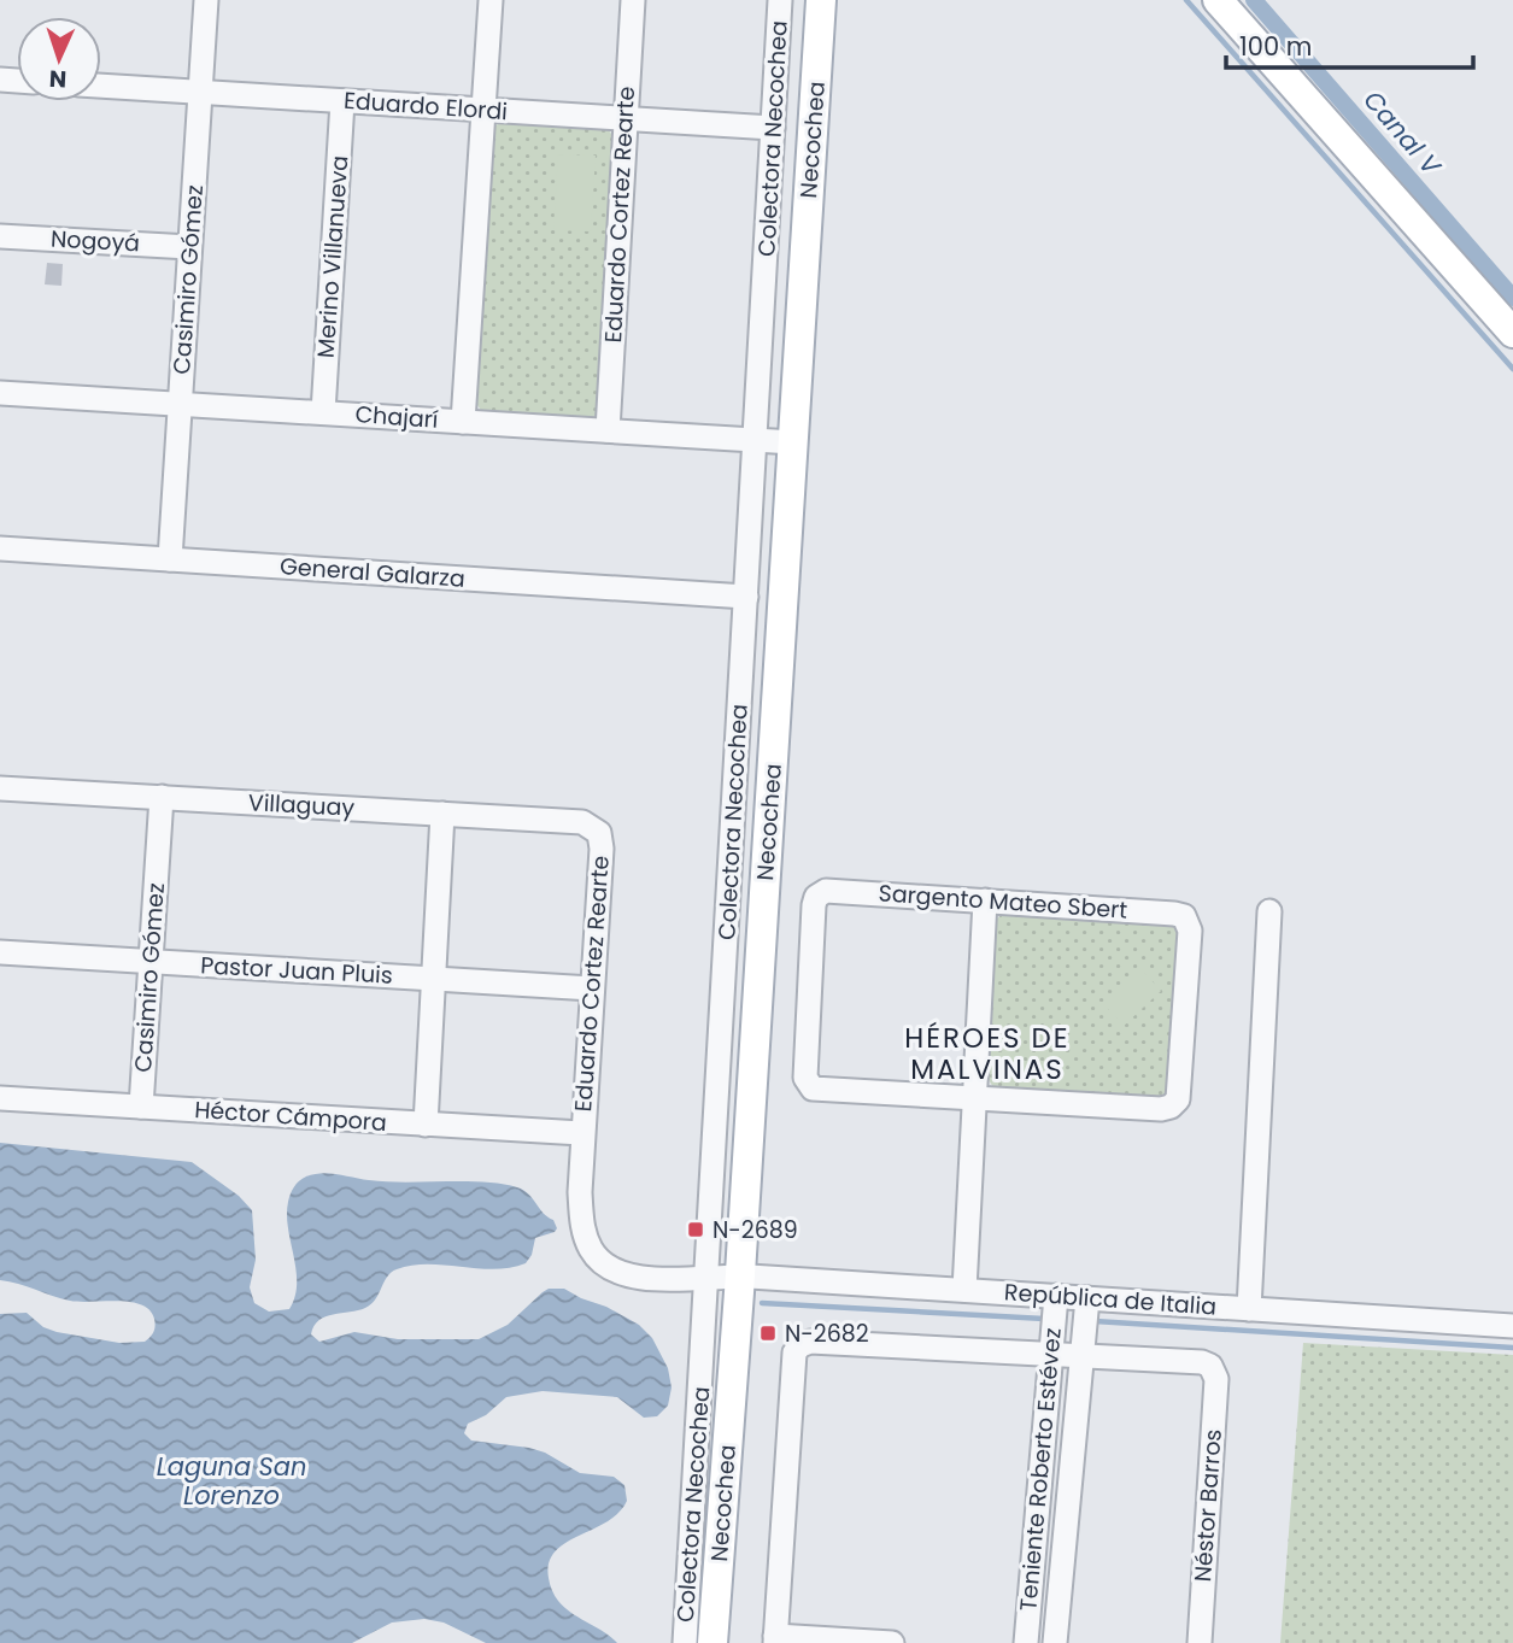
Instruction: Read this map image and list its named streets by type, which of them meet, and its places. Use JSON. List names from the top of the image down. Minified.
{"streets":{"main road":["Necochea"],"street":["Eduardo Elordi","Colectora Necochea","Eduardo Cortez Rearte","Nogoyá","Merino Villanueva","Casimiro Gómez","Chajarí","General Galarza","Villaguay","Sargento Mateo Sbert","Pastor Juan Pluis","Héctor Cámpora","República de Italia","Teniente Roberto Estévez","Néstor Barros"]},"crossings":[["Eduardo Elordi","Colectora Necochea"],["Eduardo Elordi","Eduardo Cortez Rearte"],["Eduardo Elordi","Merino Villanueva"],["Eduardo Elordi","Casimiro Gómez"],["Colectora Necochea","Eduardo Cortez Rearte"],["Colectora Necochea","Chajarí"],["Colectora Necochea","General Galarza"],["Colectora Necochea","República de Italia"],["Necochea","Chajarí"],["Necochea","República de Italia"],["Eduardo Cortez Rearte","Chajarí"],["Eduardo Cortez Rearte","Villaguay"],["Eduardo Cortez Rearte","Pastor Juan Pluis"],["Eduardo Cortez Rearte","Héctor Cámpora"],["Eduardo Cortez Rearte","República de Italia"],["Nogoyá","Casimiro Gómez"],["Merino Villanueva","Chajarí"],["Casimiro Gómez","Chajarí"],["Casimiro Gómez","General Galarza"],["Casimiro Gómez","Villaguay"],["Casimiro Gómez","Pastor Juan Pluis"],["Casimiro Gómez","Héctor Cámpora"],["República de Italia","Teniente Roberto Estévez"],["Teniente Roberto Estévez","Néstor Barros"]],"districts":["HÉROES DE MALVINAS"],"water":["Canal V","Laguna San Lorenzo"],"places":{"transit":["N-2689","N-2682"]},"scale_bar":"100 m","north":"bottom"}
